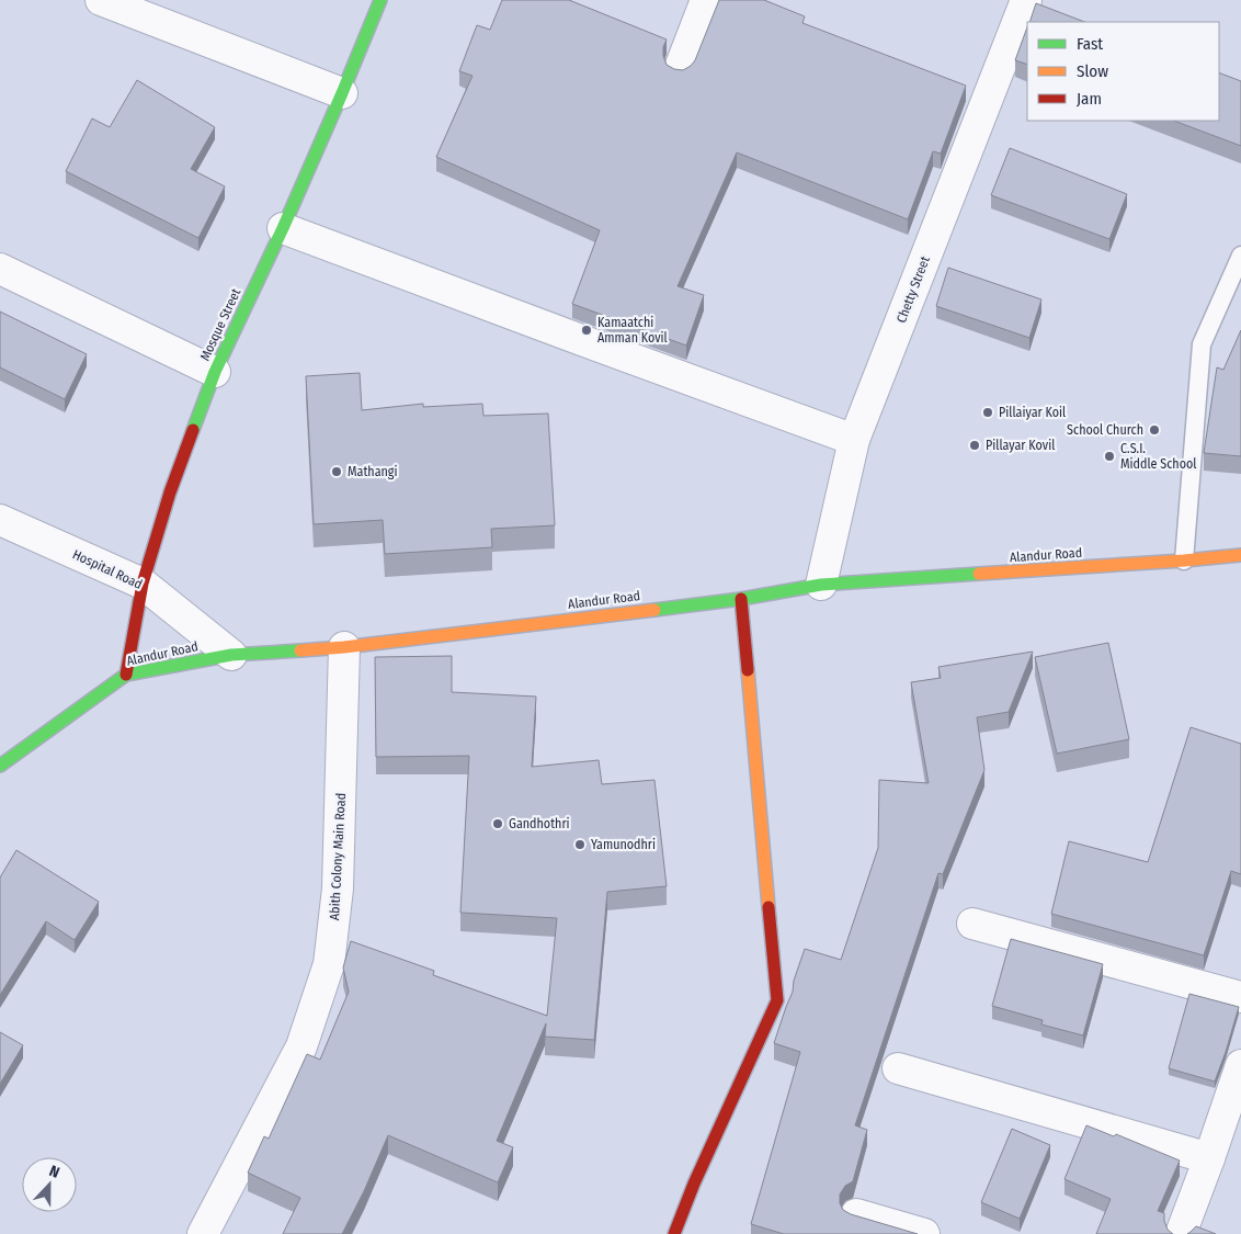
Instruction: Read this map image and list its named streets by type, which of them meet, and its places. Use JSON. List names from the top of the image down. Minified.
{"streets":{"street":["Chetty Street","Mosque Street","Alandur Road","Hospital Road","Abith Colony Main Road"]},"crossings":[["Chetty Street","Alandur Road"],["Mosque Street","Alandur Road"],["Mosque Street","Hospital Road"],["Alandur Road","Hospital Road"],["Alandur Road","Abith Colony Main Road"]],"places":["Kamaatchi Amman Kovil","Pillaiyar Koil","School Church","Pillayar Kovil","C.S.I. Middle School","Mathangi","Gandhothri","Yamunodhri"],"legend":["Fast","Slow","Jam"],"north":"top"}
